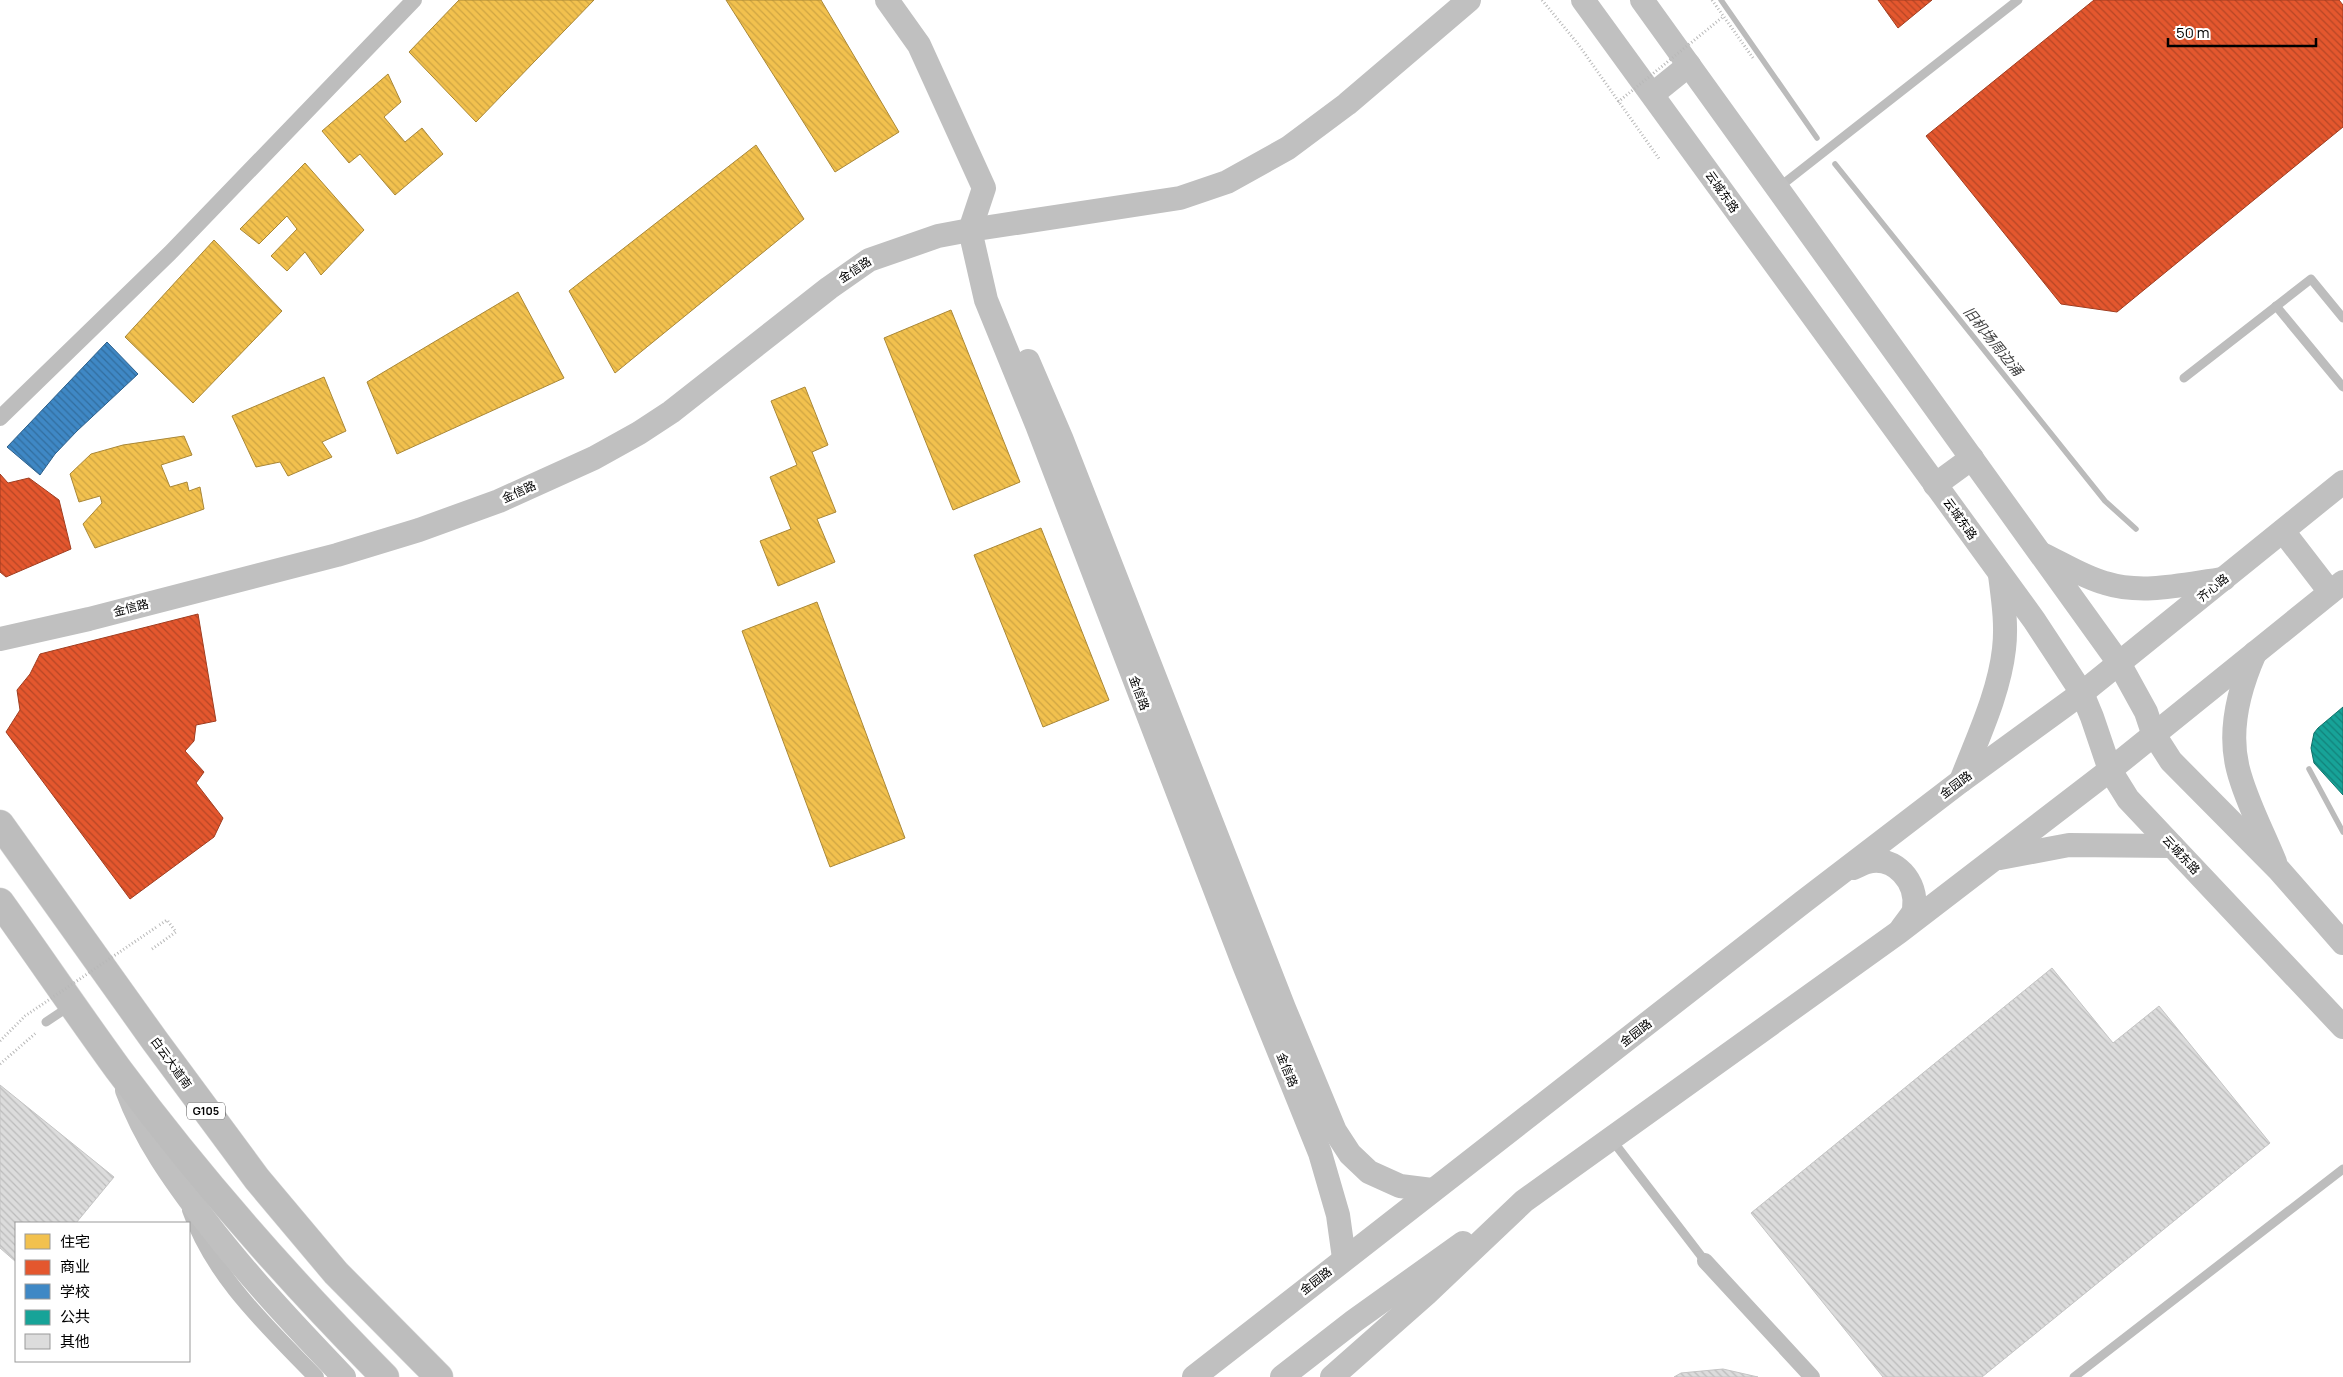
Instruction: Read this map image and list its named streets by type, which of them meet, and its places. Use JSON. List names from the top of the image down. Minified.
{"streets":{"highway":["白云大道南","G105"],"main road":["云城东路","金信路","齐心路","金园路"]},"crossings":[["云城东路","齐心路"],["云城东路","金园路"],["金信路","金园路"],["齐心路","金园路"]],"water":["旧机场周边涌"],"legend":["住宅","商业","学校","公共","其他"],"scale_bar":"50 m"}
